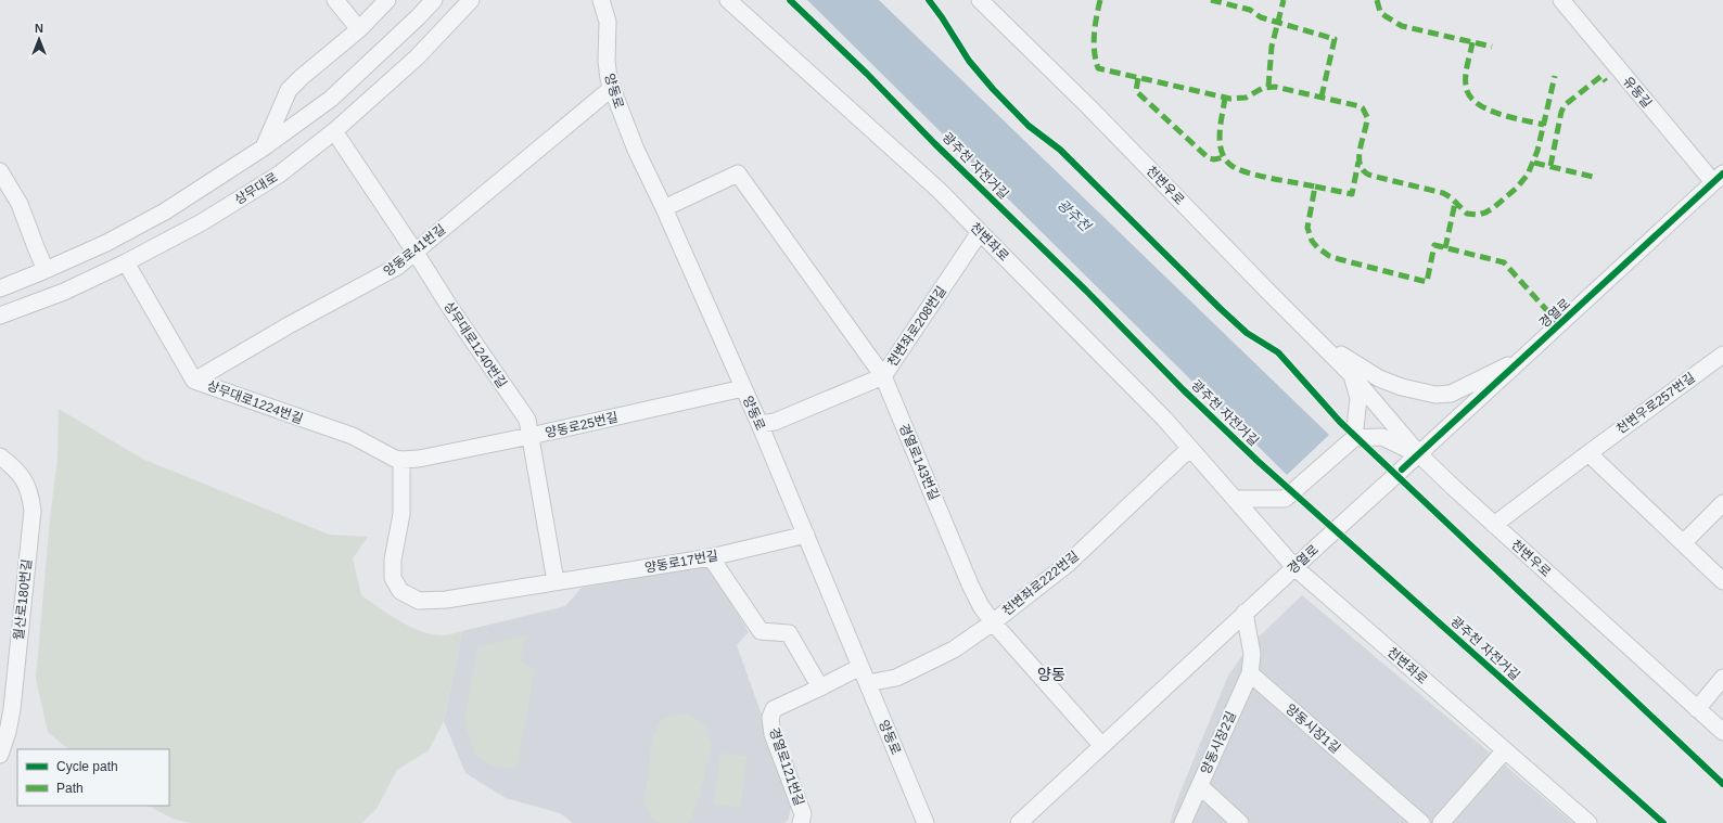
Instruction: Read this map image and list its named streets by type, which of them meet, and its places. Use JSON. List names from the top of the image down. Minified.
{"streets":{"street":["양동로","유동길","천변우로","상무대로","천변좌로","양동로41번길","경열로","천변좌로208번길","상무대로1240번길","상무대로1224번길","천변우로257번길","양동로25번길","경열로143번길","양동로17번길","천변좌로222번길","월산로180번길","양동시장1길","양동시장2길","경열로121번길"],"cycle path":["광주천 자전거길"]},"crossings":[["양동로","양동로41번길"],["양동로","천변좌로208번길"],["양동로","양동로25번길"],["양동로","경열로143번길"],["양동로","양동로17번길"],["양동로","천변좌로222번길"],["양동로","경열로121번길"],["유동길","경열로"],["천변우로","경열로"],["천변우로","천변우로257번길"],["상무대로","상무대로1240번길"],["상무대로","상무대로1224번길"],["천변좌로","경열로"],["천변좌로","천변좌로208번길"],["천변좌로","천변좌로222번길"],["양동로41번길","상무대로1240번길"],["양동로41번길","상무대로1224번길"],["경열로","경열로143번길"],["천변좌로208번길","경열로143번길"],["상무대로1240번길","양동로25번길"],["상무대로1240번길","양동로17번길"],["상무대로1224번길","양동로25번길"],["상무대로1224번길","양동로17번길"],["경열로143번길","천변좌로222번길"],["양동시장1길","양동시장2길"]],"districts":["양동"],"water":["광주천"],"legend":["Cycle path","Path"],"north":"top"}
